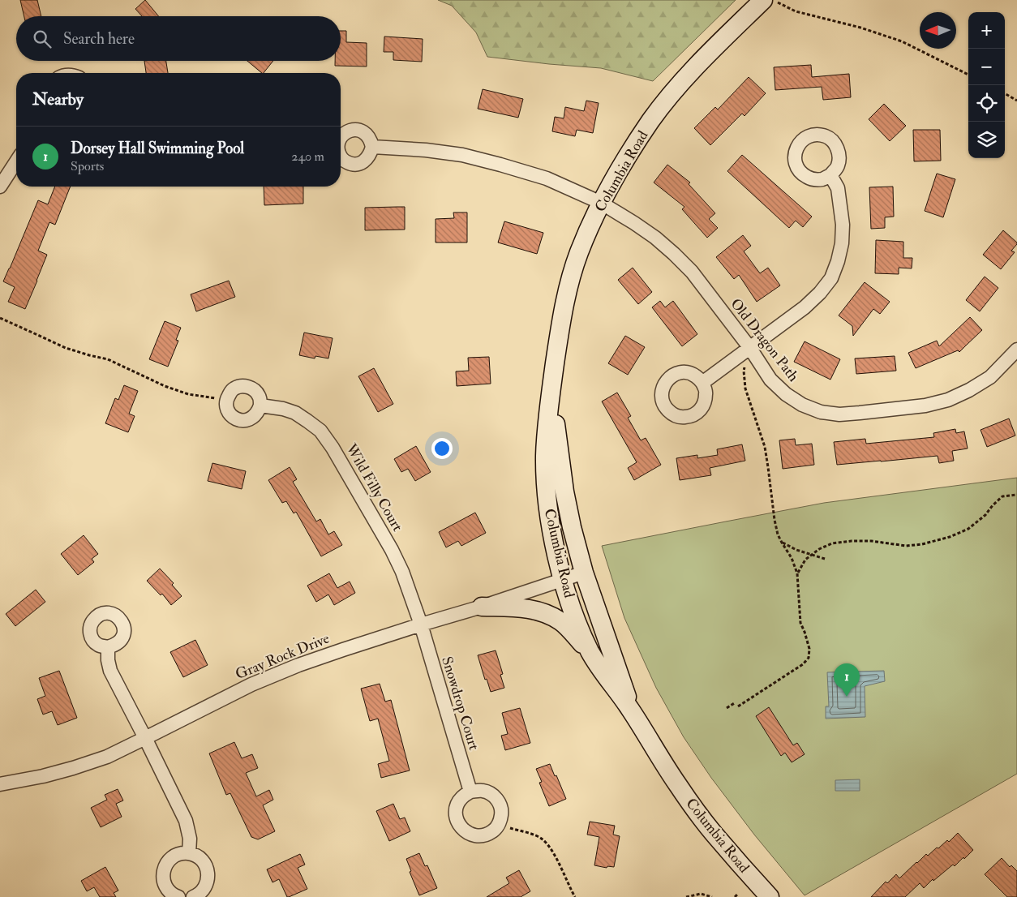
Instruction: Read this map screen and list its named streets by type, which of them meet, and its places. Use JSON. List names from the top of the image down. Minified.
{"streets":{"street":["Columbia Road","Old Dragon Path","Wild Filly Court","Gray Rock Drive","Snowdrop Court"]},"crossings":[["Columbia Road","Old Dragon Path"],["Columbia Road","Gray Rock Drive"],["Wild Filly Court","Gray Rock Drive"],["Wild Filly Court","Snowdrop Court"],["Gray Rock Drive","Snowdrop Court"]],"north":"left","page":{"map_buttons":["+","−"],"search":"Search here","heading":"Nearby","list":[{"mark":"1","name":"Dorsey Hall Swimming Pool","note":"Sports","value":"240 m"}],"pins":"1"}}
